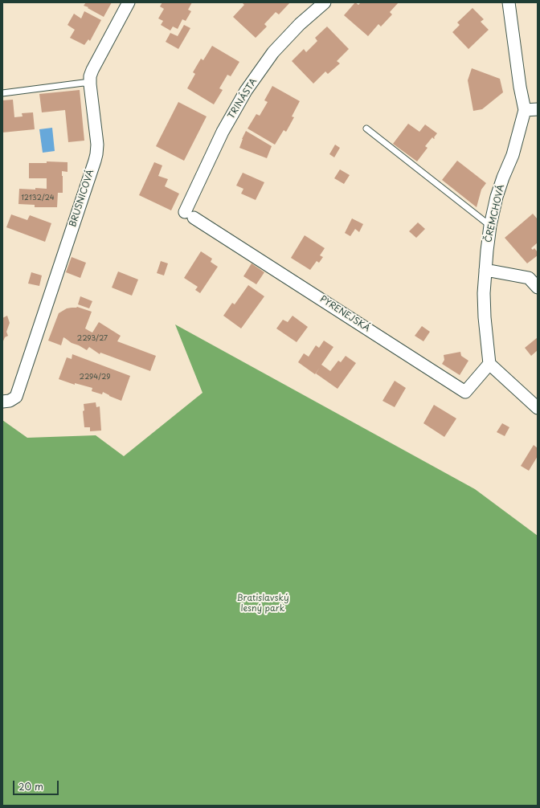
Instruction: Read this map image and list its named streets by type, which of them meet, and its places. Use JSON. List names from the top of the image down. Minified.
{"streets":{"street":["TRINÁSTA","BRUSNICOVÁ","ČREMCHOVÁ","PYRENEJSKÁ"]},"crossings":[["TRINÁSTA","PYRENEJSKÁ"],["ČREMCHOVÁ","PYRENEJSKÁ"]],"parks":["Bratislavský lesný park"],"house_numbers":["12132/24","2293/27","2294/29"],"scale_bar":"20 m"}
